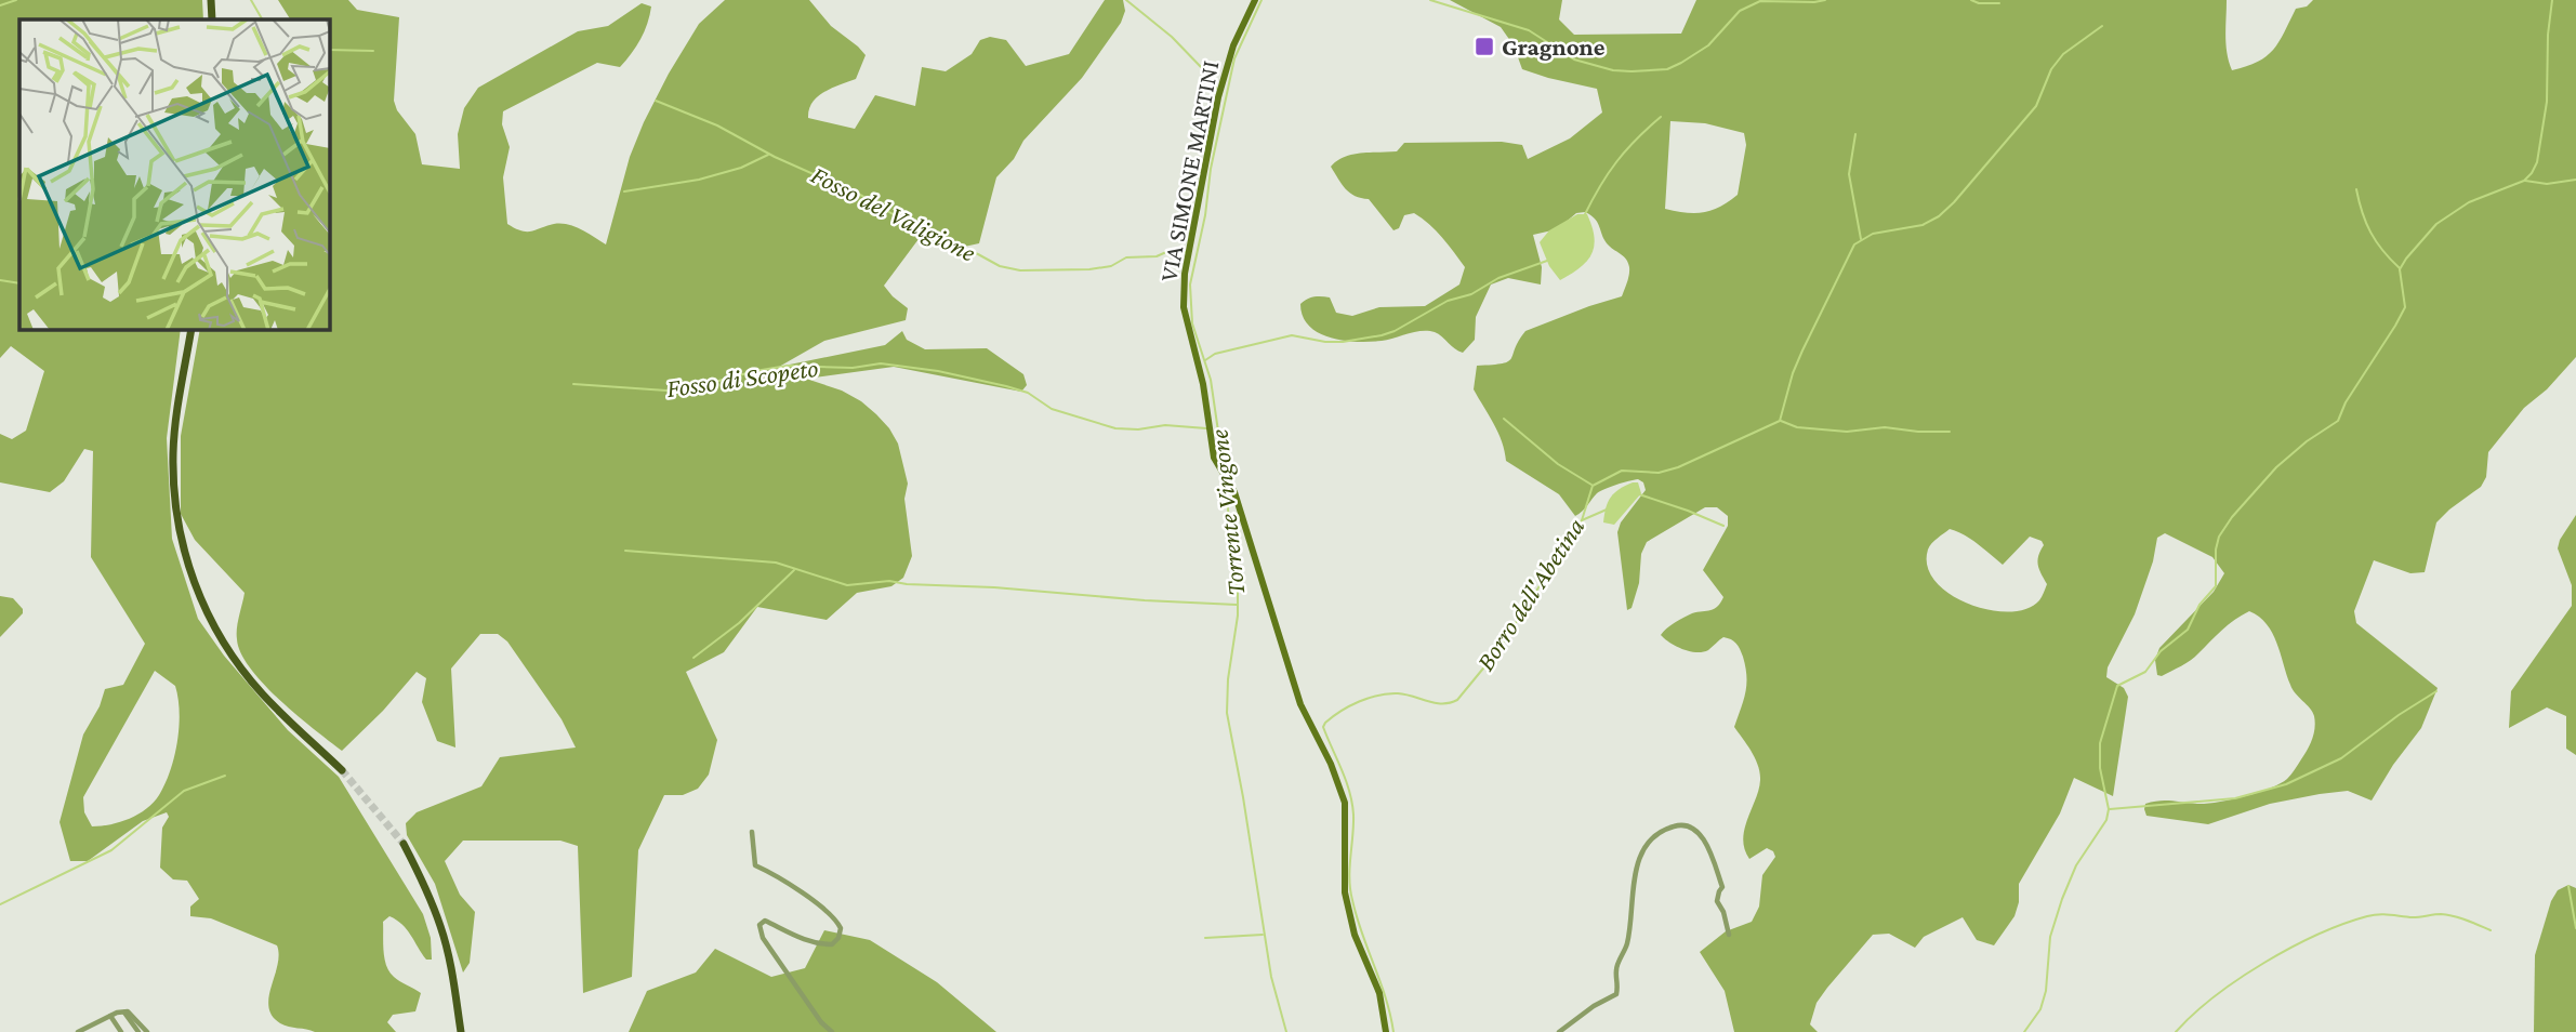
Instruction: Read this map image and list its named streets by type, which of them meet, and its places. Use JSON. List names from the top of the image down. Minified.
{"streets":{"street":["VIA SIMONE MARTINI"]},"water":["Fosso del Valigione","Fosso di Scopeto","Torrente Vingone","Borro dell'Abetina"],"places":{"transit":["Gragnone"]}}
